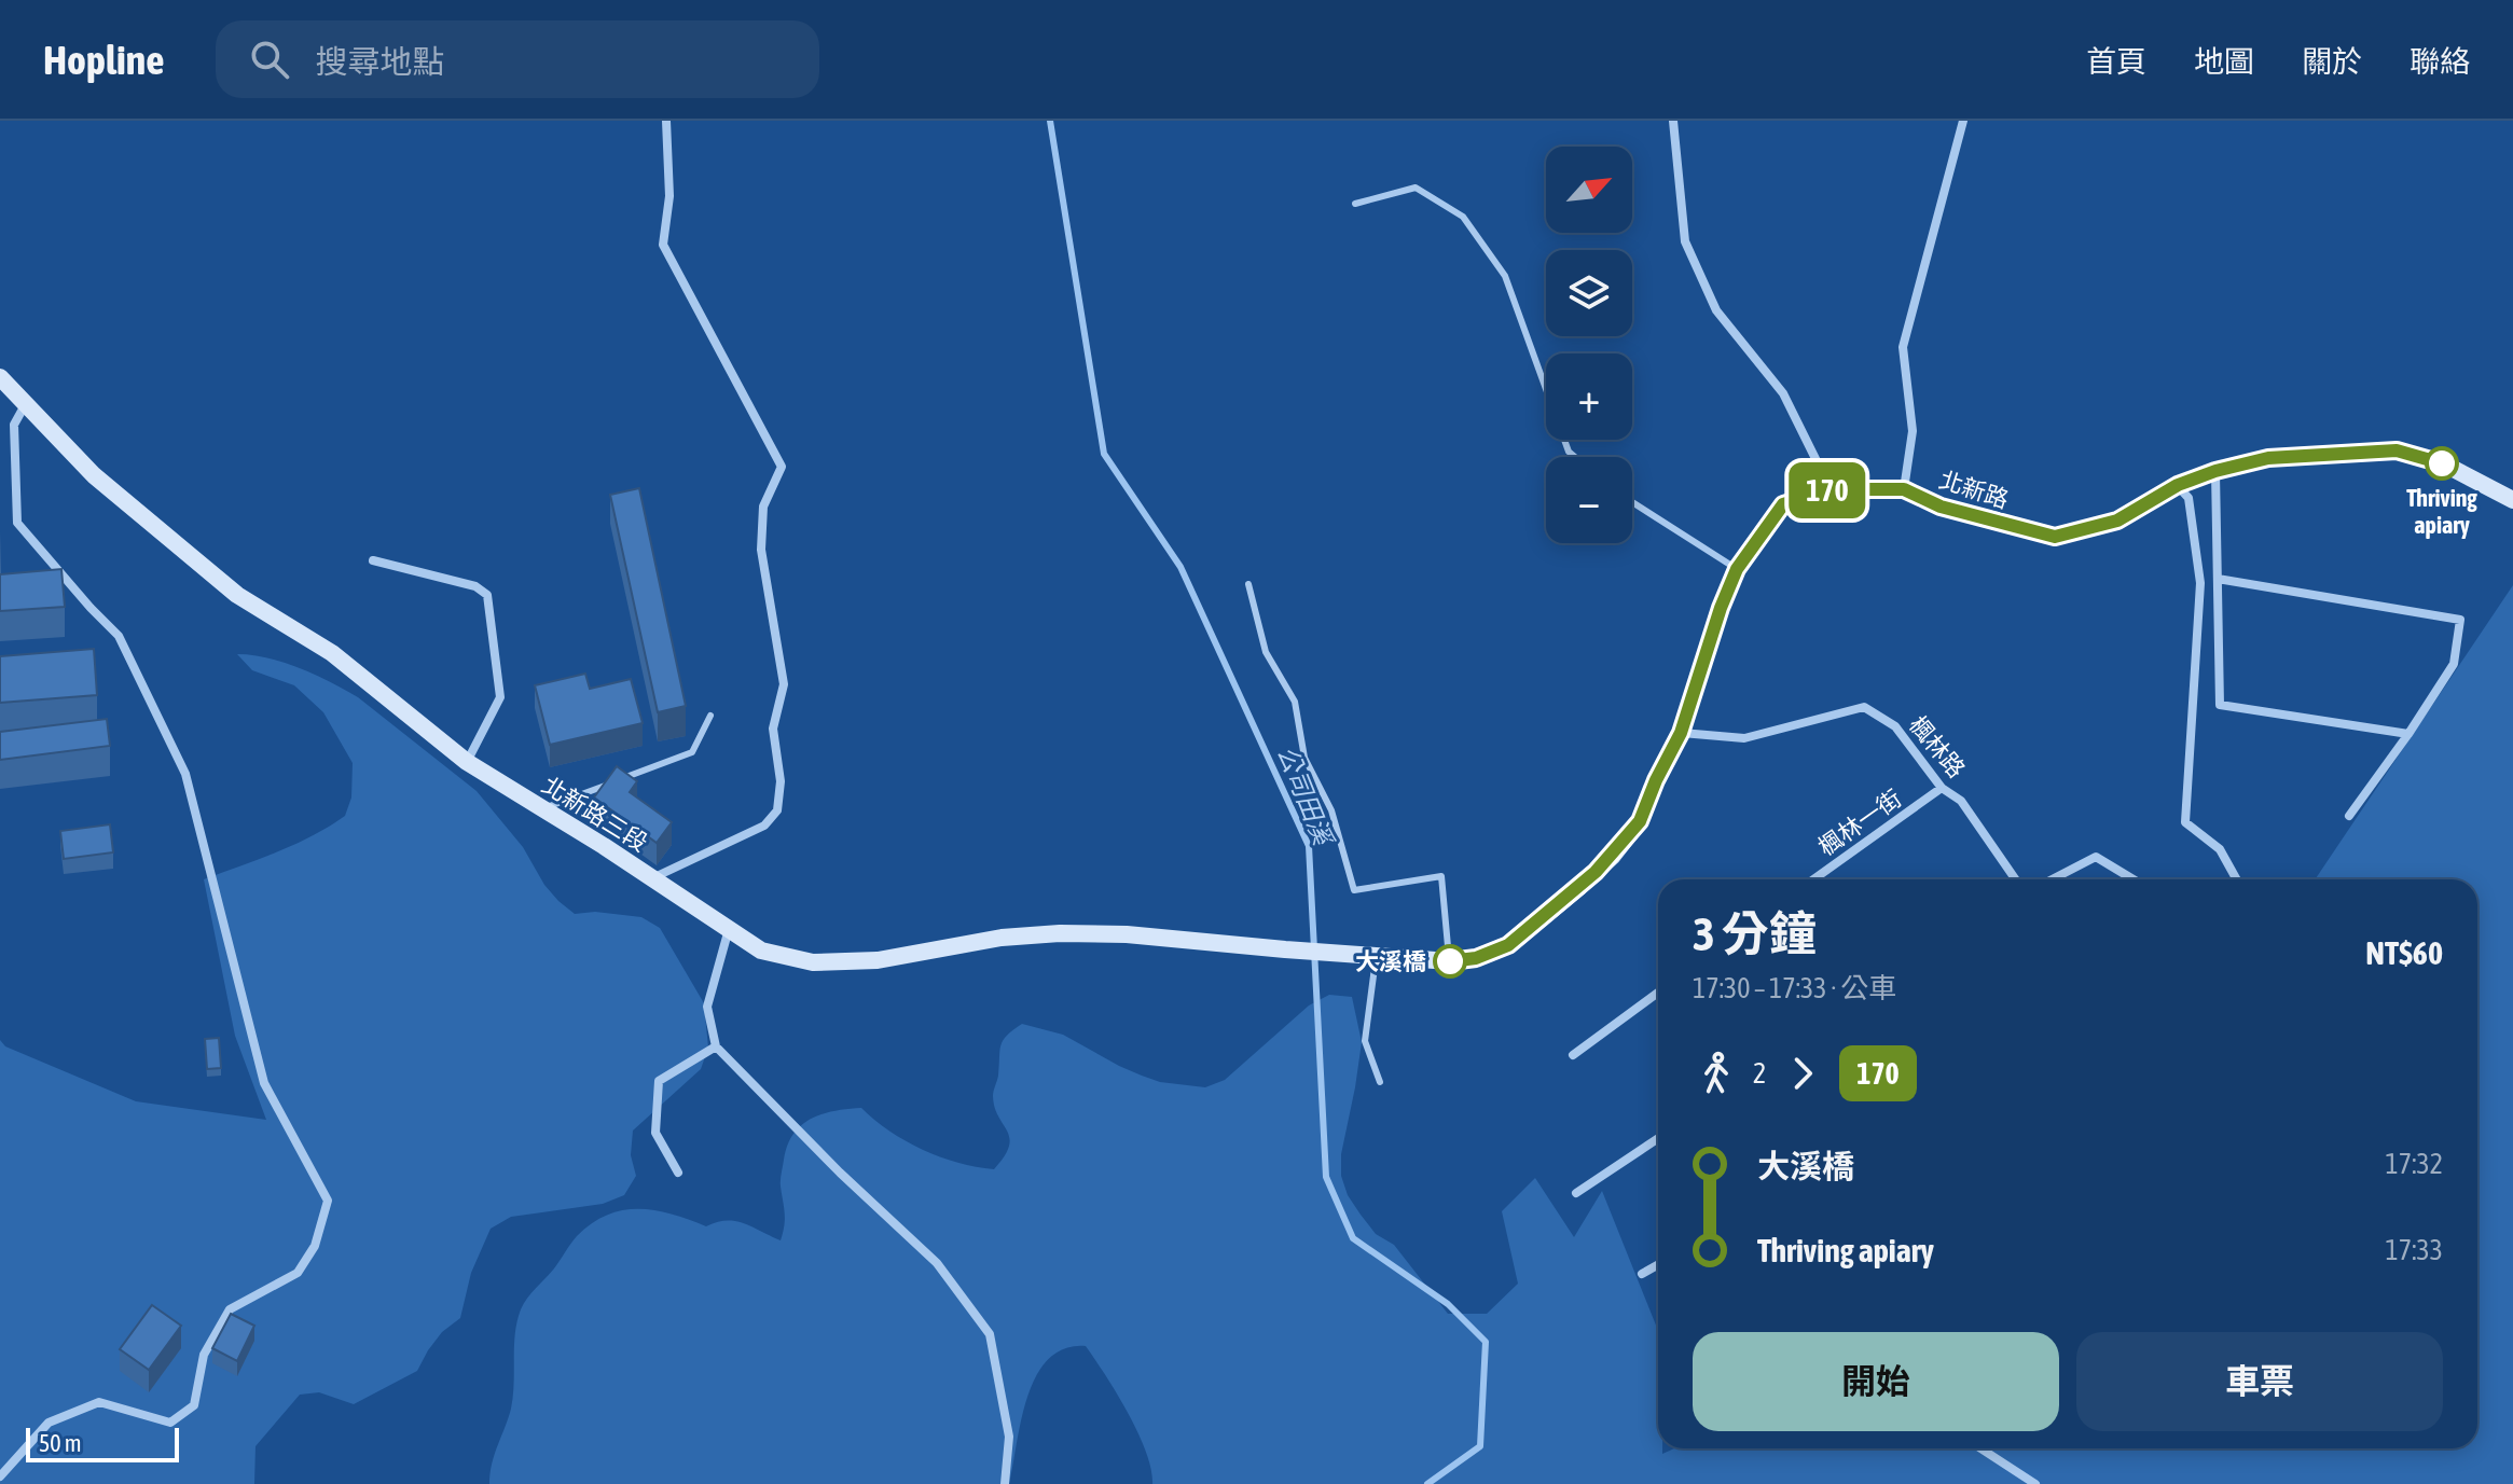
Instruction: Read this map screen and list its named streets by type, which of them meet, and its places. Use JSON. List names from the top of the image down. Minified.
{"streets":{"main road":["北新路","北新路三段"],"street":["楓林路","楓林一街"]},"crossings":[["北新路","楓林路"],["北新路","北新路三段"],["楓林路","楓林一街"]],"water":["公司田溪"],"places":["Thriving apiary","大溪橋"],"lines":["bus line 170"],"scale_bar":"50 m","north":"top right","page":{"header":"Hopline","search":"搜尋地點","nav":["首頁","地圖","關於","聯絡"],"on_map":"170","map_buttons":["+","−"],"heading":["3 分鐘","17:30 – 17:33 · 公車","NT$60"],"legs":["2","170"],"list":[{"name":"大溪橋","value":"17:32"},{"name":"Thriving apiary","value":"17:33"}],"buttons":["開始","車票"],"scale":"50 m"}}
